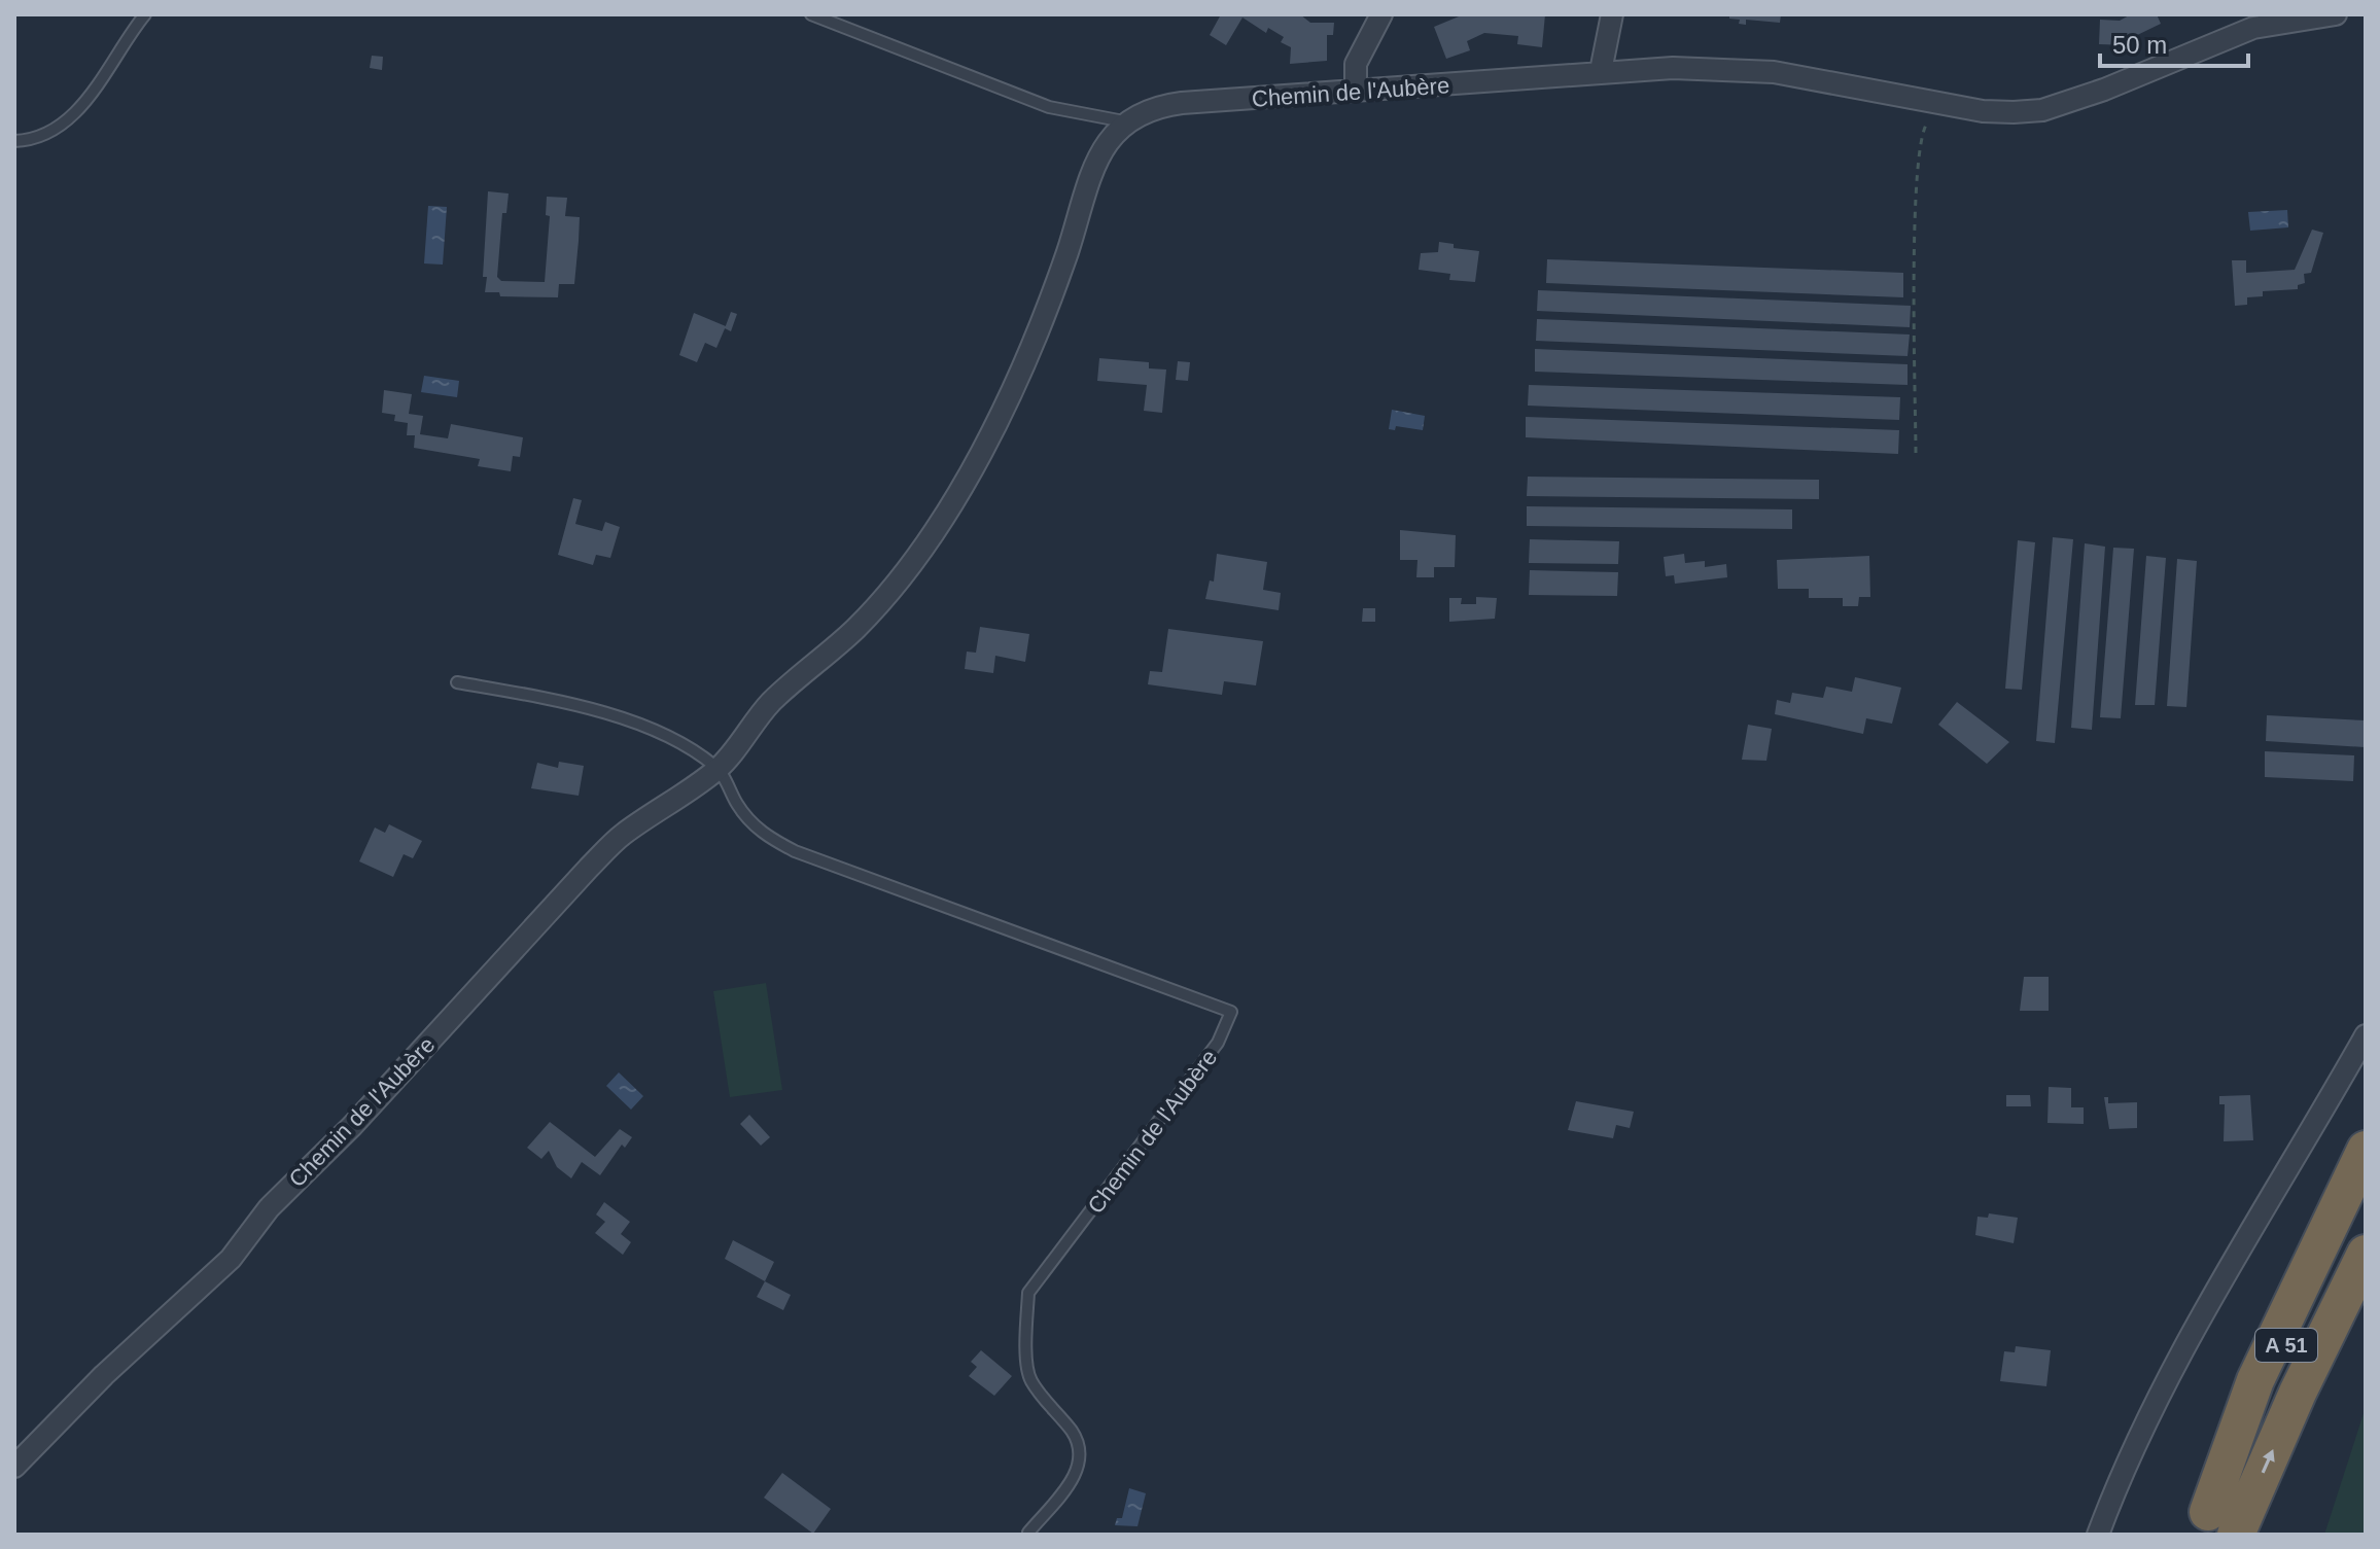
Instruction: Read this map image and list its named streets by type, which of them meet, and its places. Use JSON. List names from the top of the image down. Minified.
{"streets":{"highway":["A 51"],"street":["Chemin de l'Aubère"]},"scale_bar":"50 m"}
